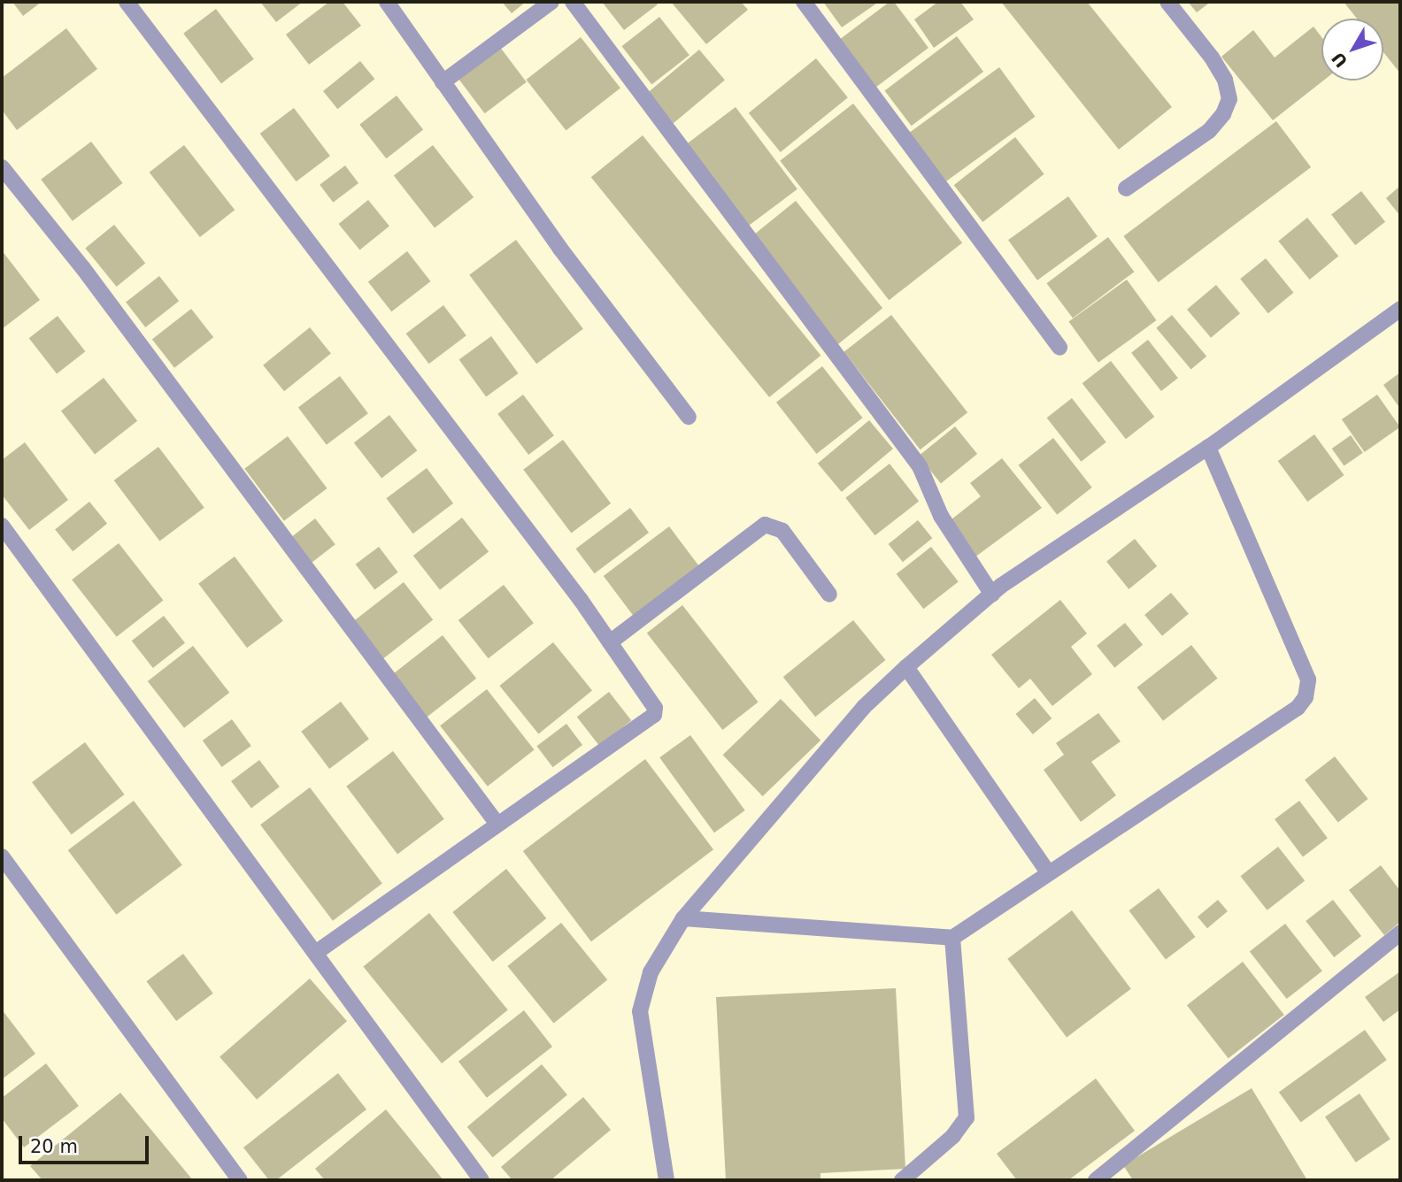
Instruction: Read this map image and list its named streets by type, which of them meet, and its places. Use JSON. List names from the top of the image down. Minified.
{"scale_bar":"20 m","north":"bottom left"}
